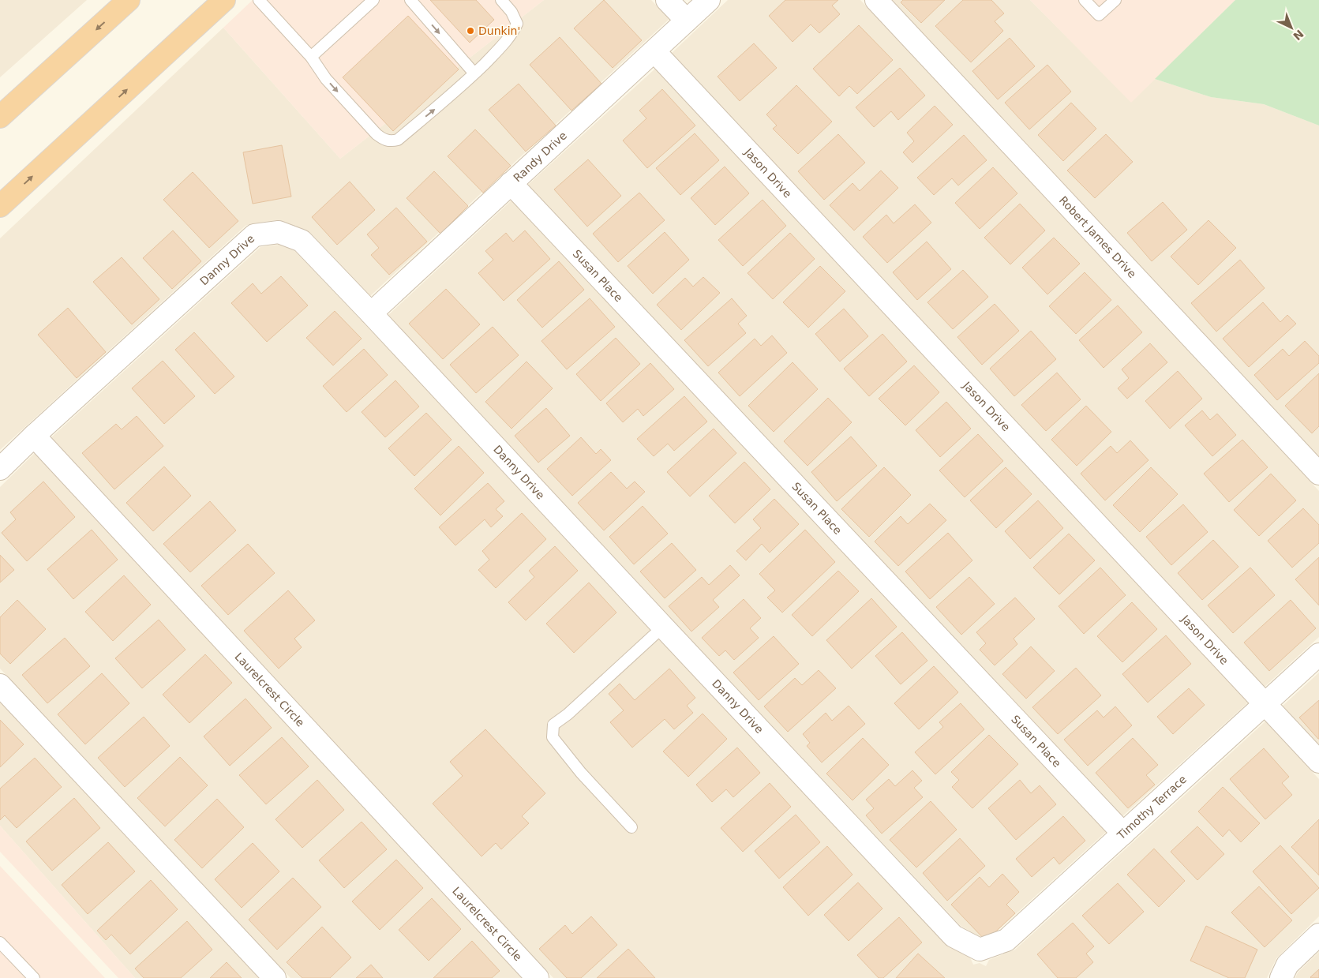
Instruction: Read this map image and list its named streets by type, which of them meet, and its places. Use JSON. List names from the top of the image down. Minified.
{"streets":{"street":["Randy Drive","Jason Drive","Robert James Drive","Danny Drive","Susan Place","Laurelcrest Circle","Timothy Terrace"]},"crossings":[["Randy Drive","Jason Drive"],["Randy Drive","Danny Drive"],["Randy Drive","Susan Place"],["Jason Drive","Timothy Terrace"],["Danny Drive","Laurelcrest Circle"],["Danny Drive","Timothy Terrace"],["Susan Place","Timothy Terrace"]],"places":["Dunkin'"],"north":"bottom right"}
